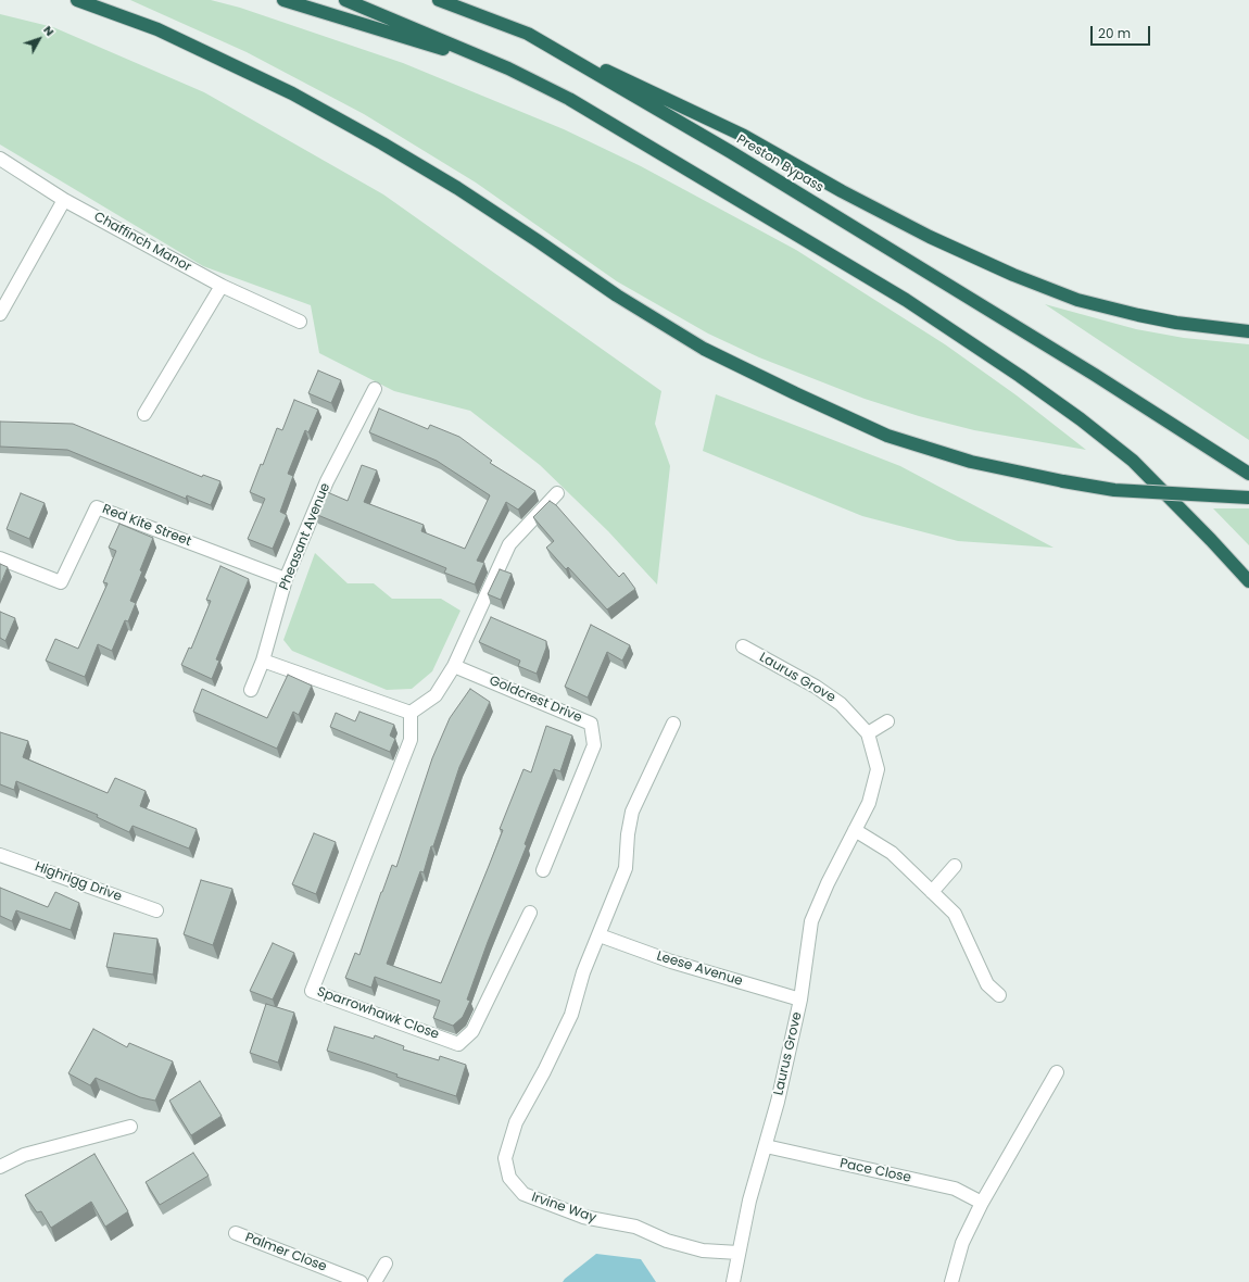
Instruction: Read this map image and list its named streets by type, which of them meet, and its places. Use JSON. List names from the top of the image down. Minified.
{"streets":{"highway":["Preston Bypass"],"street":["Chaffinch Manor","Red Kite Street","Pheasant Avenue","Laurus Grove","Goldcrest Drive","Highrigg Drive","Leese Avenue","Sparrowhawk Close","Pace Close","Irvine Way","Palmer Close"]},"crossings":[["Red Kite Street","Pheasant Avenue"],["Laurus Grove","Leese Avenue"],["Laurus Grove","Pace Close"],["Laurus Grove","Irvine Way"],["Leese Avenue","Irvine Way"]],"scale_bar":"20 m","north":"top right"}
